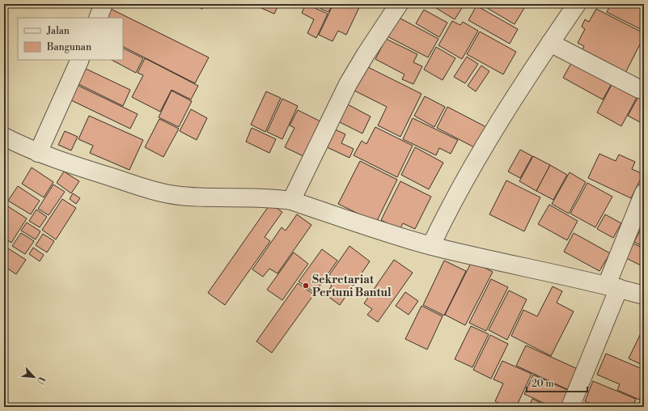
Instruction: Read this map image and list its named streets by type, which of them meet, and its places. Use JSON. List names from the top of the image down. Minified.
{"places":["Sekretariat Pertuni Bantul"],"legend":["Jalan","Bangunan"],"scale_bar":"20 m","north":"bottom right"}
